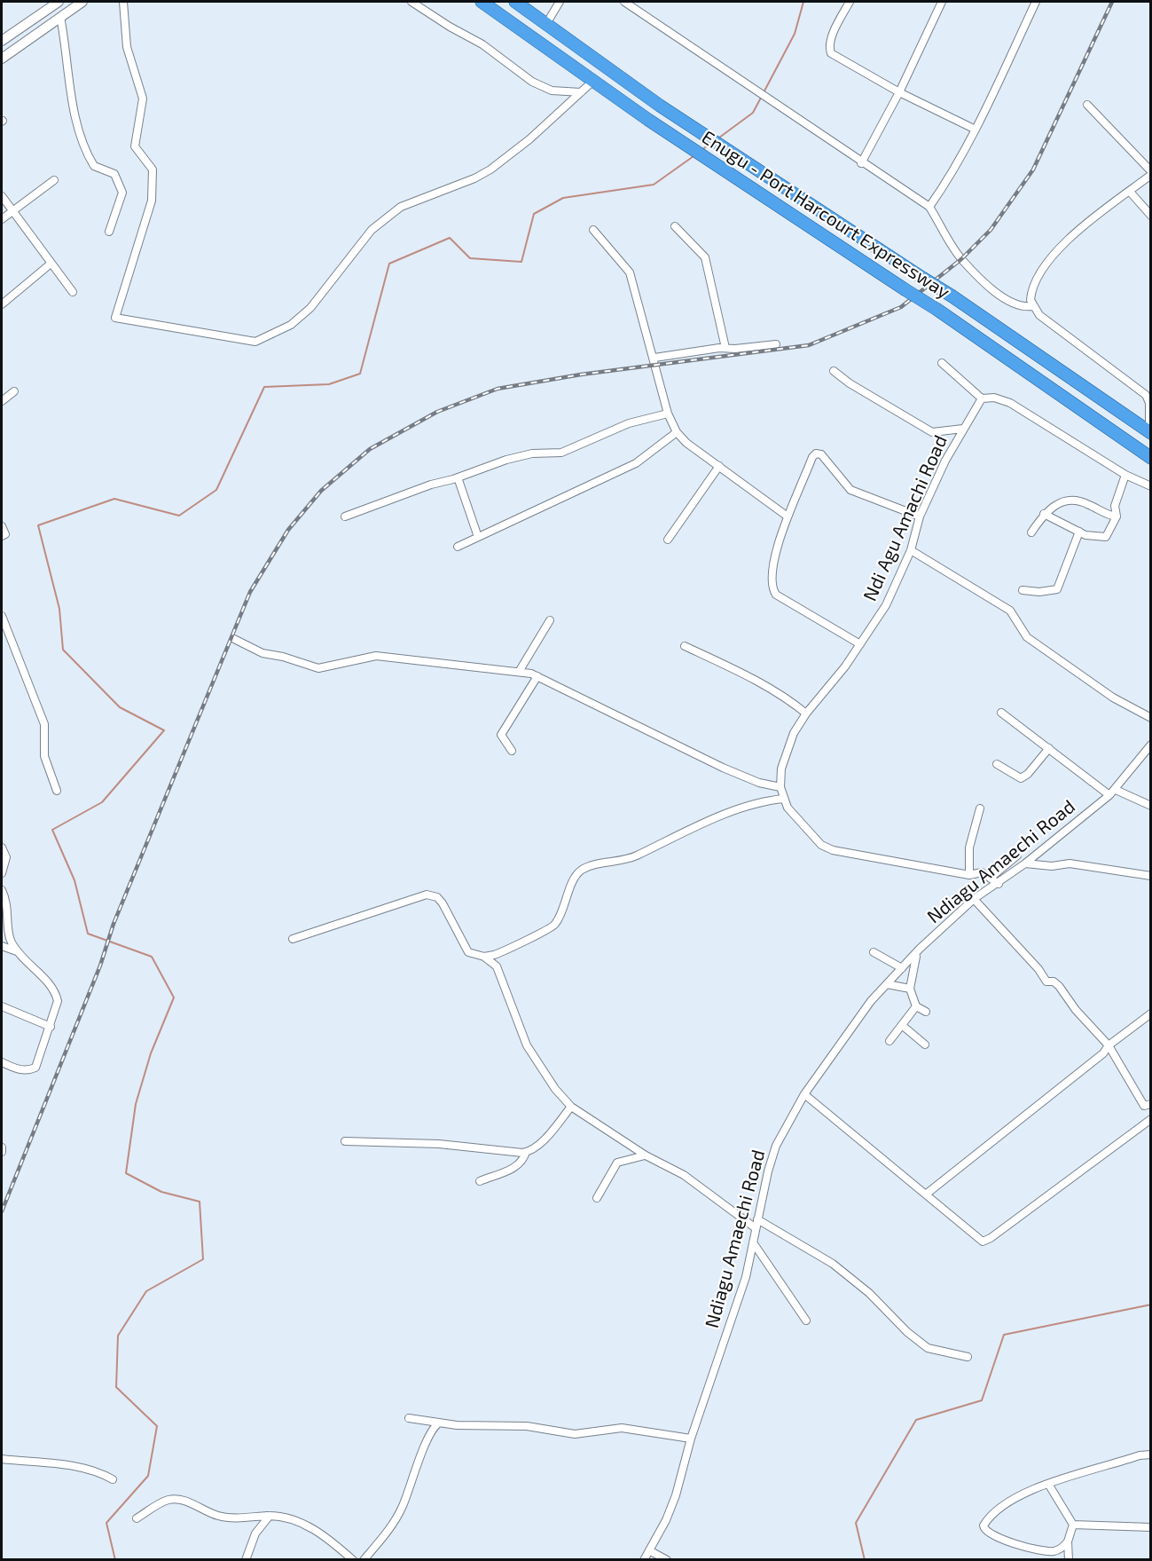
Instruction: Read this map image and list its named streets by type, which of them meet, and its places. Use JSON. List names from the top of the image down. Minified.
{"streets":{"highway":["Enugu - Port Harcourt Expressway"],"street":["Ndi Agu Amachi Road","Ndiagu Amaechi Road"]}}
